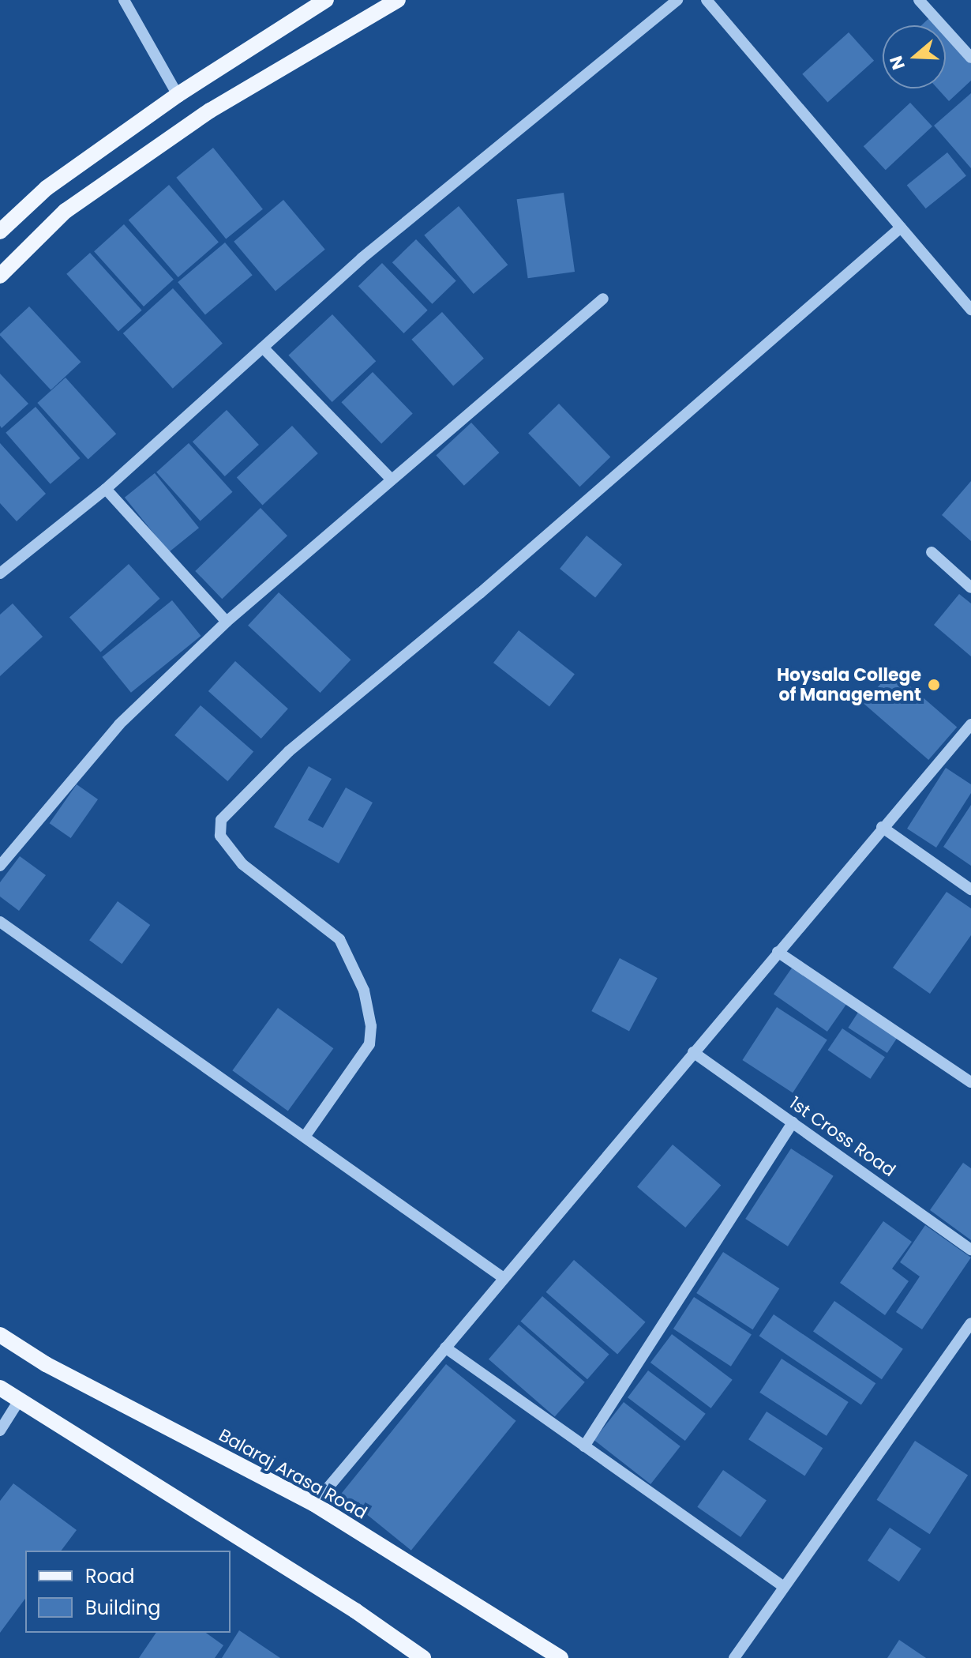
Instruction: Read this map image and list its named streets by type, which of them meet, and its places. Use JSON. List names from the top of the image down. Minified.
{"streets":{"main road":["Balaraj Arasa Road"],"street":["1st Cross Road"]},"places":["Hoysala College of Management"],"legend":["Road","Building"],"north":"left"}
